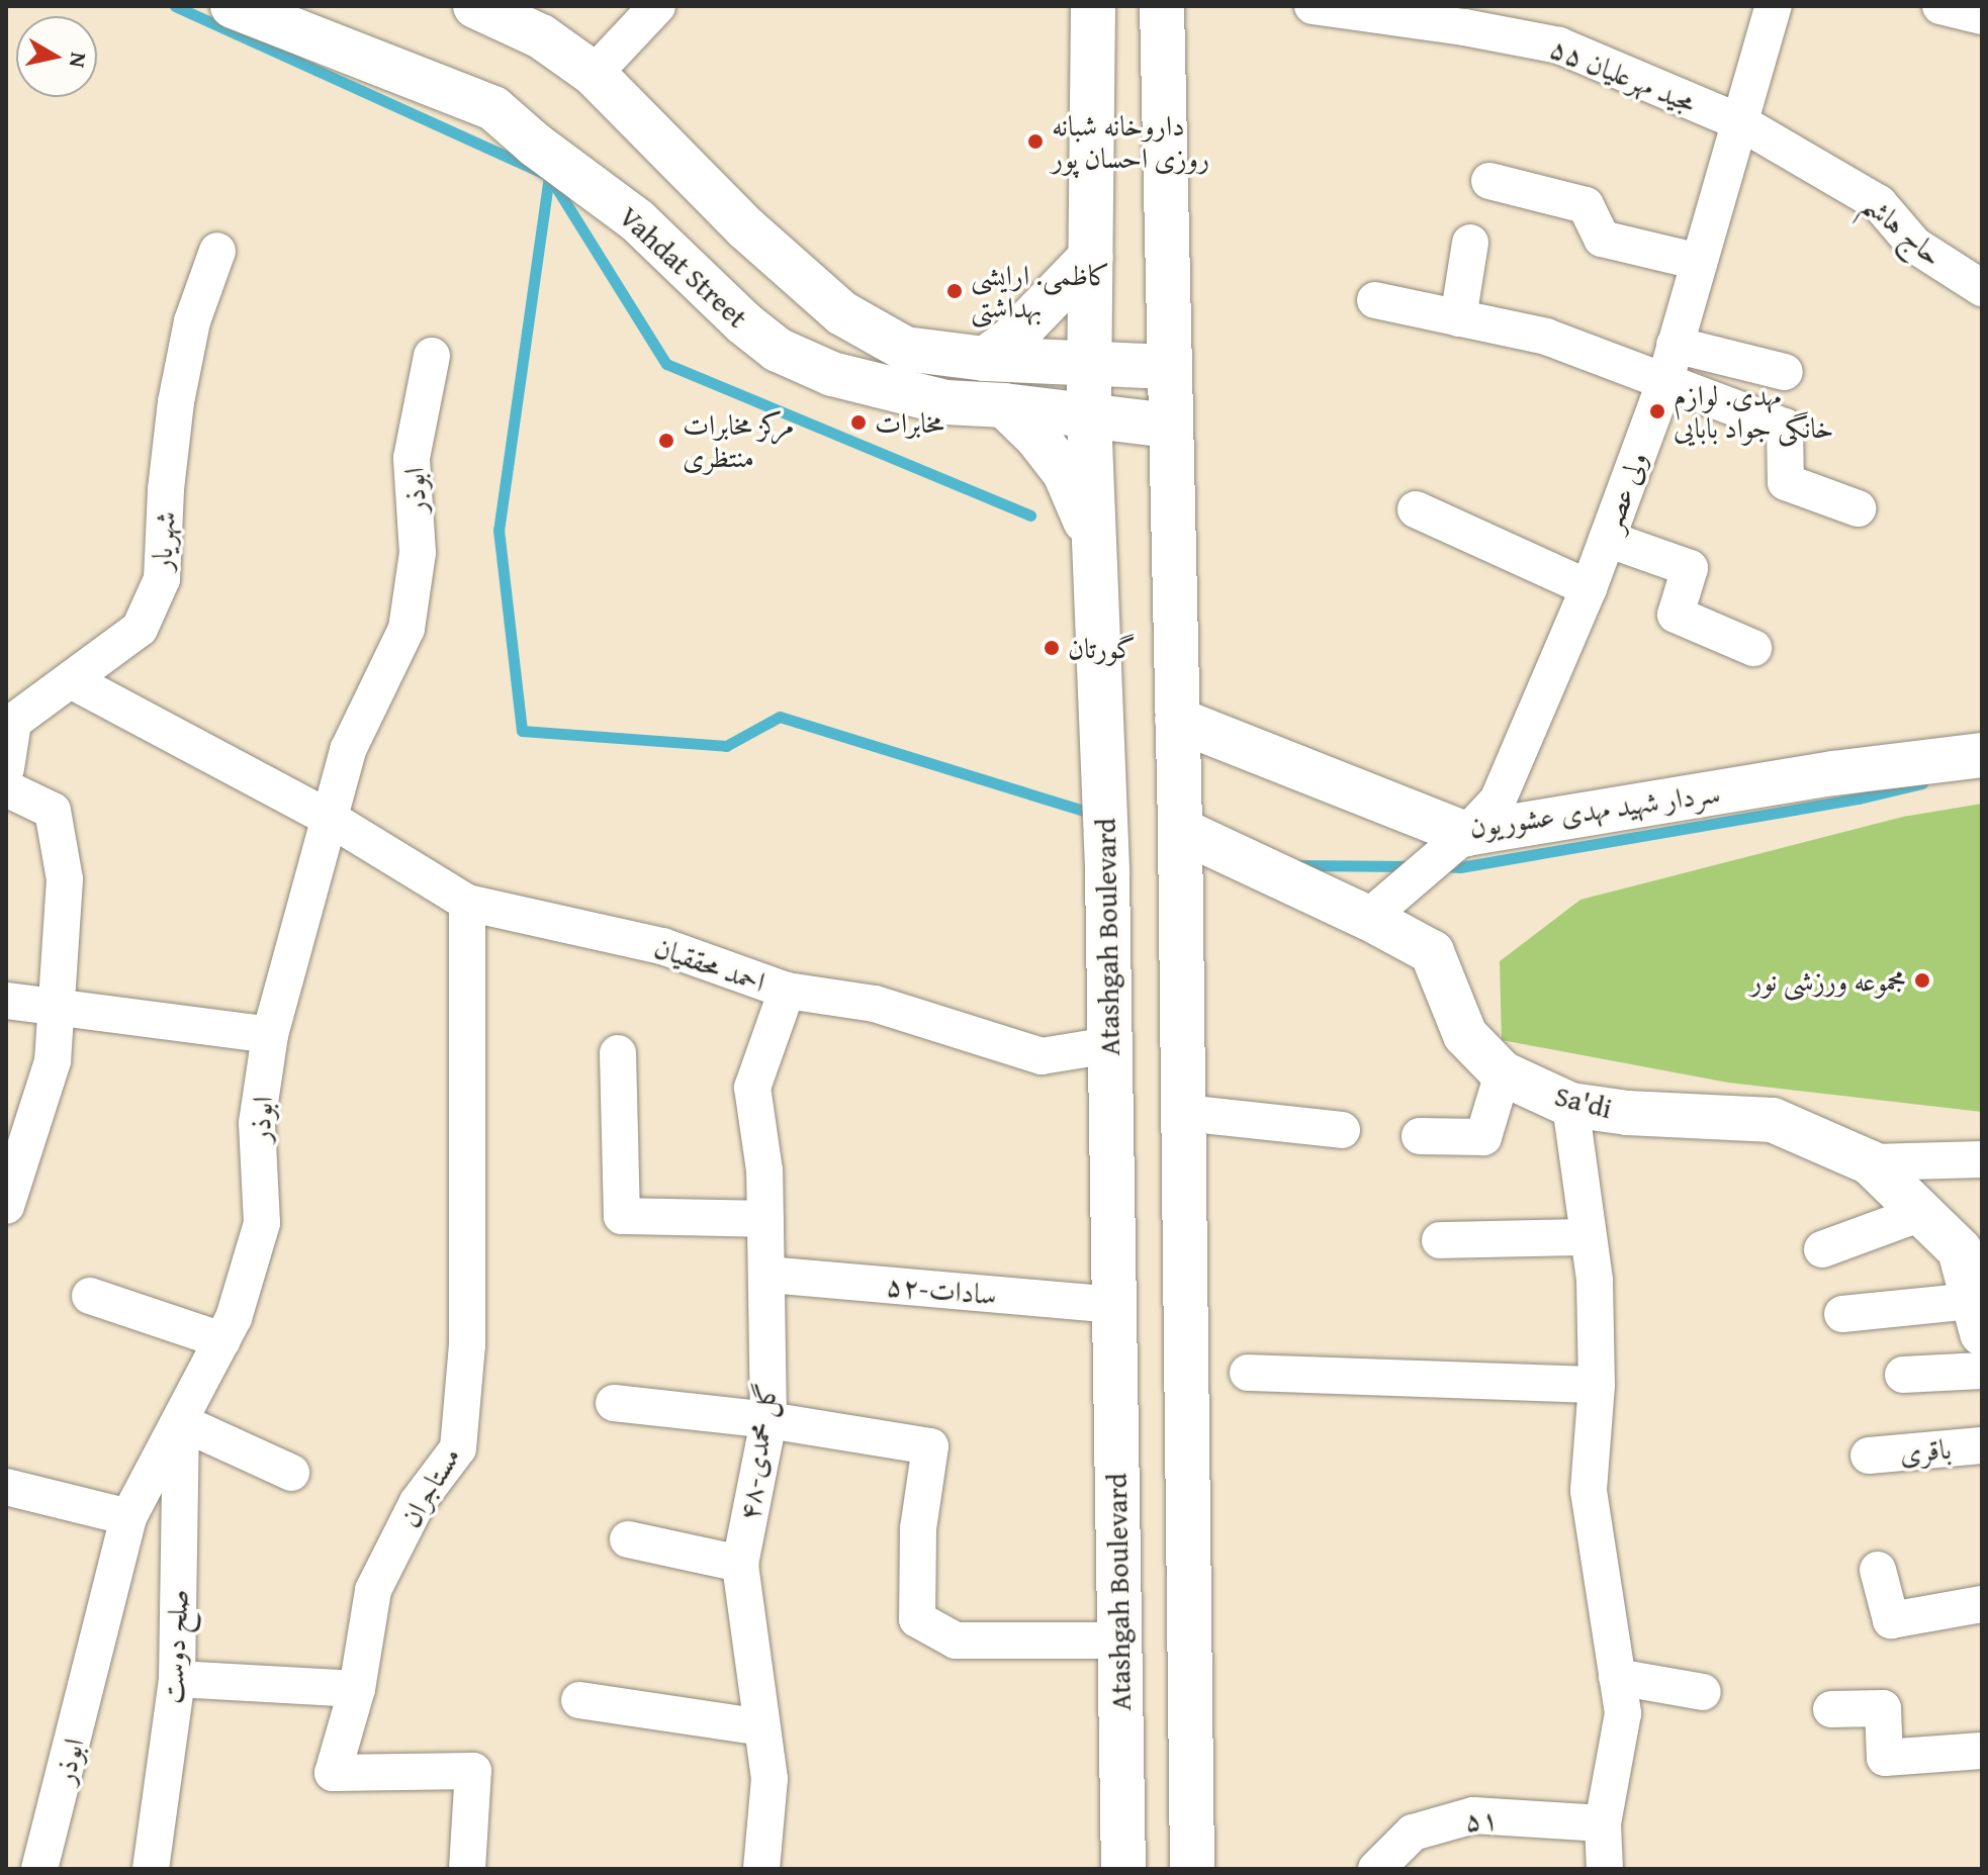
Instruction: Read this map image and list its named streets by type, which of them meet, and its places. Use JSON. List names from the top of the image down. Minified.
{"streets":{"main road":["Vahdat Street","سردار شهید مهدی عشوریون","Atashgah Boulevard","Sa'di"],"street":["۵۵ مجید مهرعلیان","حاج هاشم","ابوذر","ولی عصر","شهریار","احمد محققیان","۵۲-سادات","باقری","۴۸-گل محمدی","مستاجران","صلح دوست","۵۱"]},"crossings":[["۵۵ مجید مهرعلیان","حاج هاشم"],["۵۵ مجید مهرعلیان","ولی عصر"],["حاج هاشم","ولی عصر"],["Vahdat Street","Atashgah Boulevard"],["ابوذر","احمد محققیان"],["ابوذر","صلح دوست"],["ولی عصر","سردار شهید مهدی عشوریون"],["ولی عصر","Sa'di"],["شهریار","احمد محققیان"],["Atashgah Boulevard","احمد محققیان"],["Atashgah Boulevard","۵۲-سادات"],["احمد محققیان","۴۸-گل محمدی"],["احمد محققیان","مستاجران"],["۵۲-سادات","۴۸-گل محمدی"]],"places":["داروخانه شبانه روزی احسان پور","کاظمی. ارایشی بهداشتی","مهدی. لوازم خانگی جواد بابایی","مخابرات","مرکز مخابرات منتظری","گورتان","مجموعه ورزشی نور"],"north":"right"}
